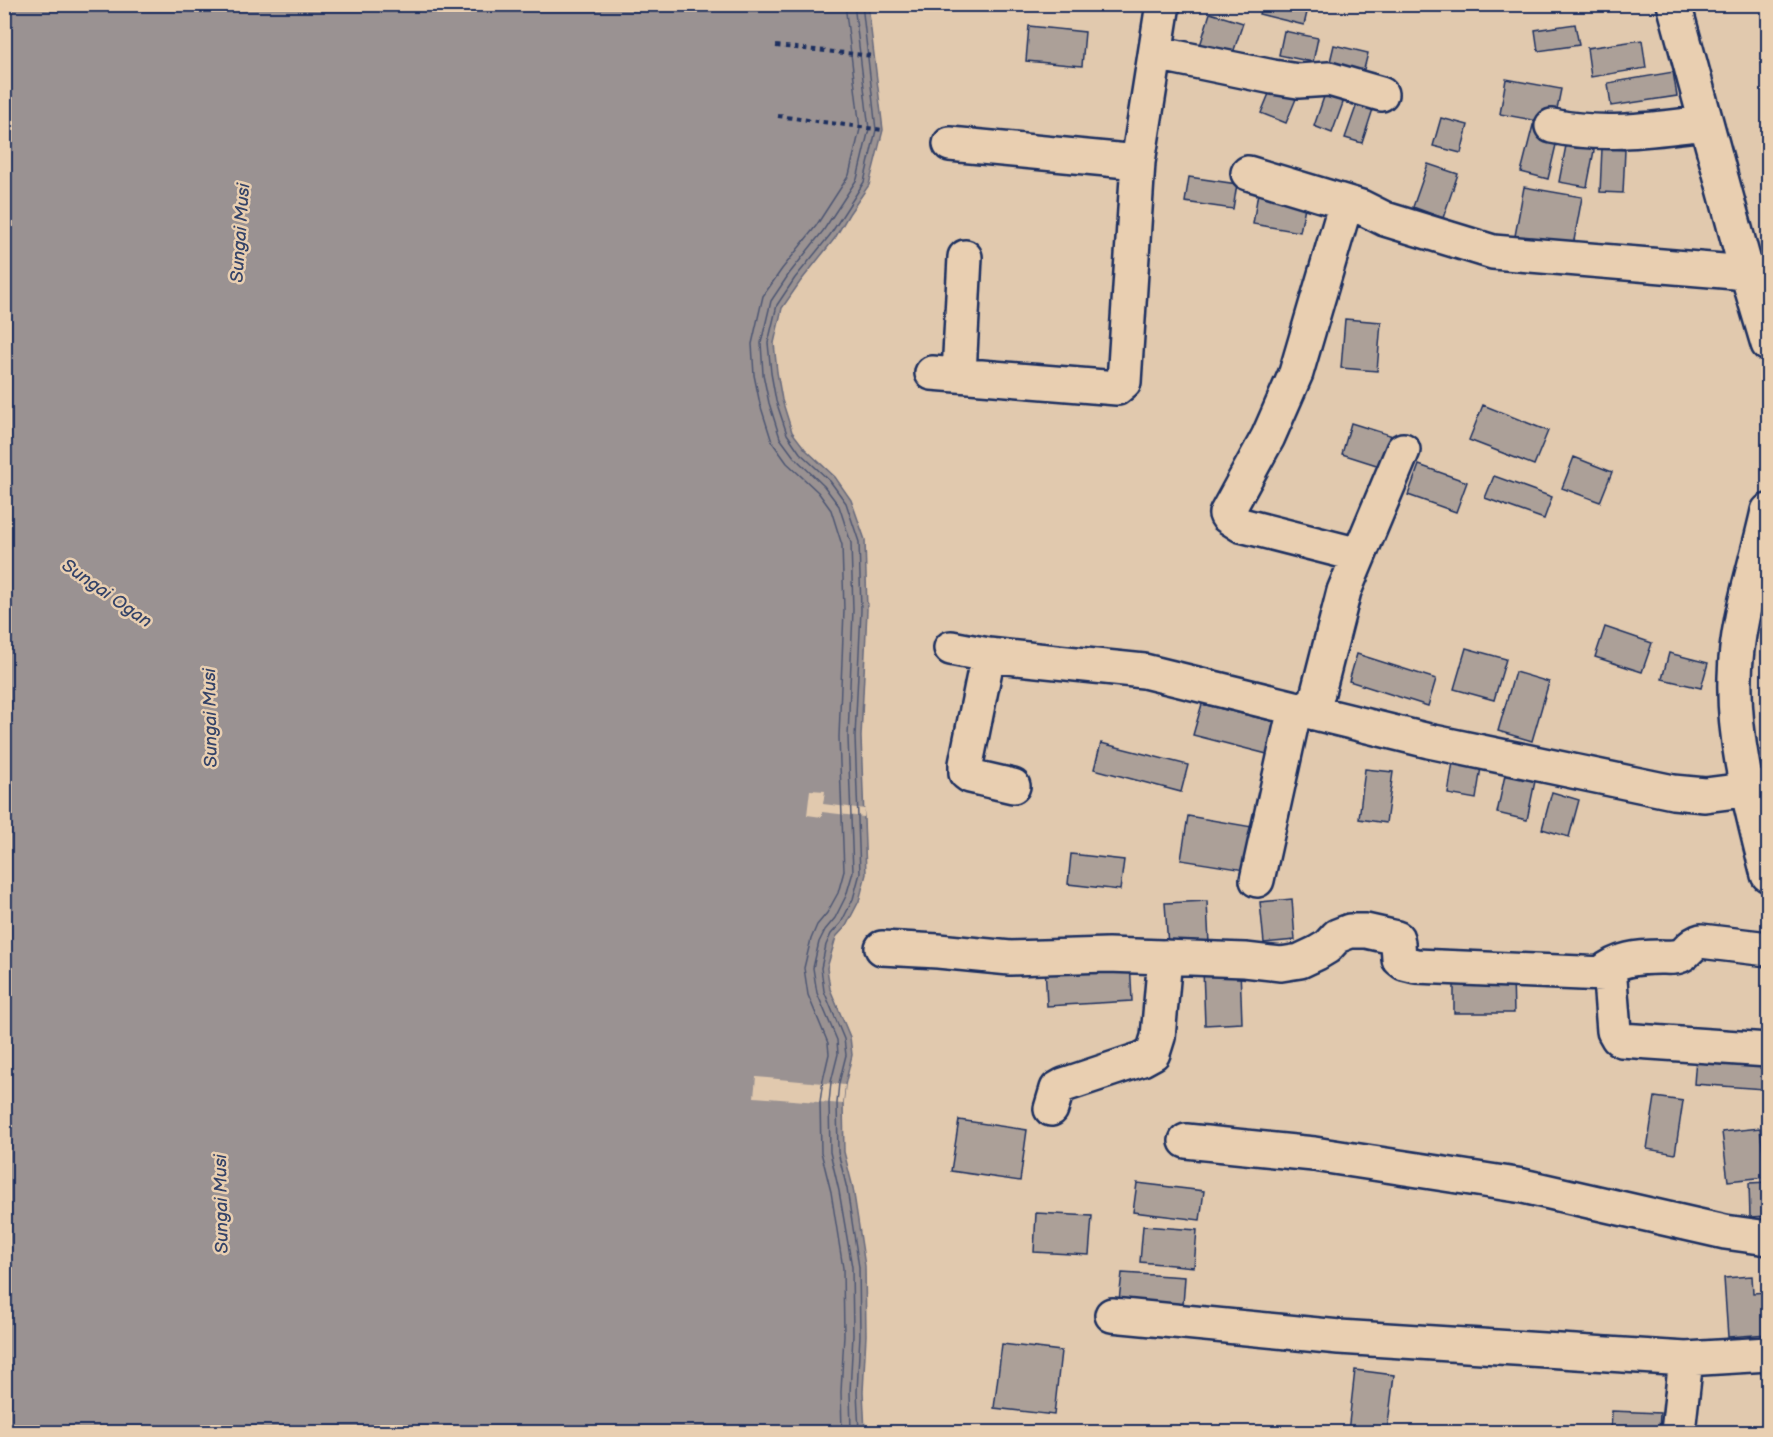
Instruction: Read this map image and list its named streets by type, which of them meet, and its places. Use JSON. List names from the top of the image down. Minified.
{"water":["Sungai Musi","Sungai Ogan"]}
